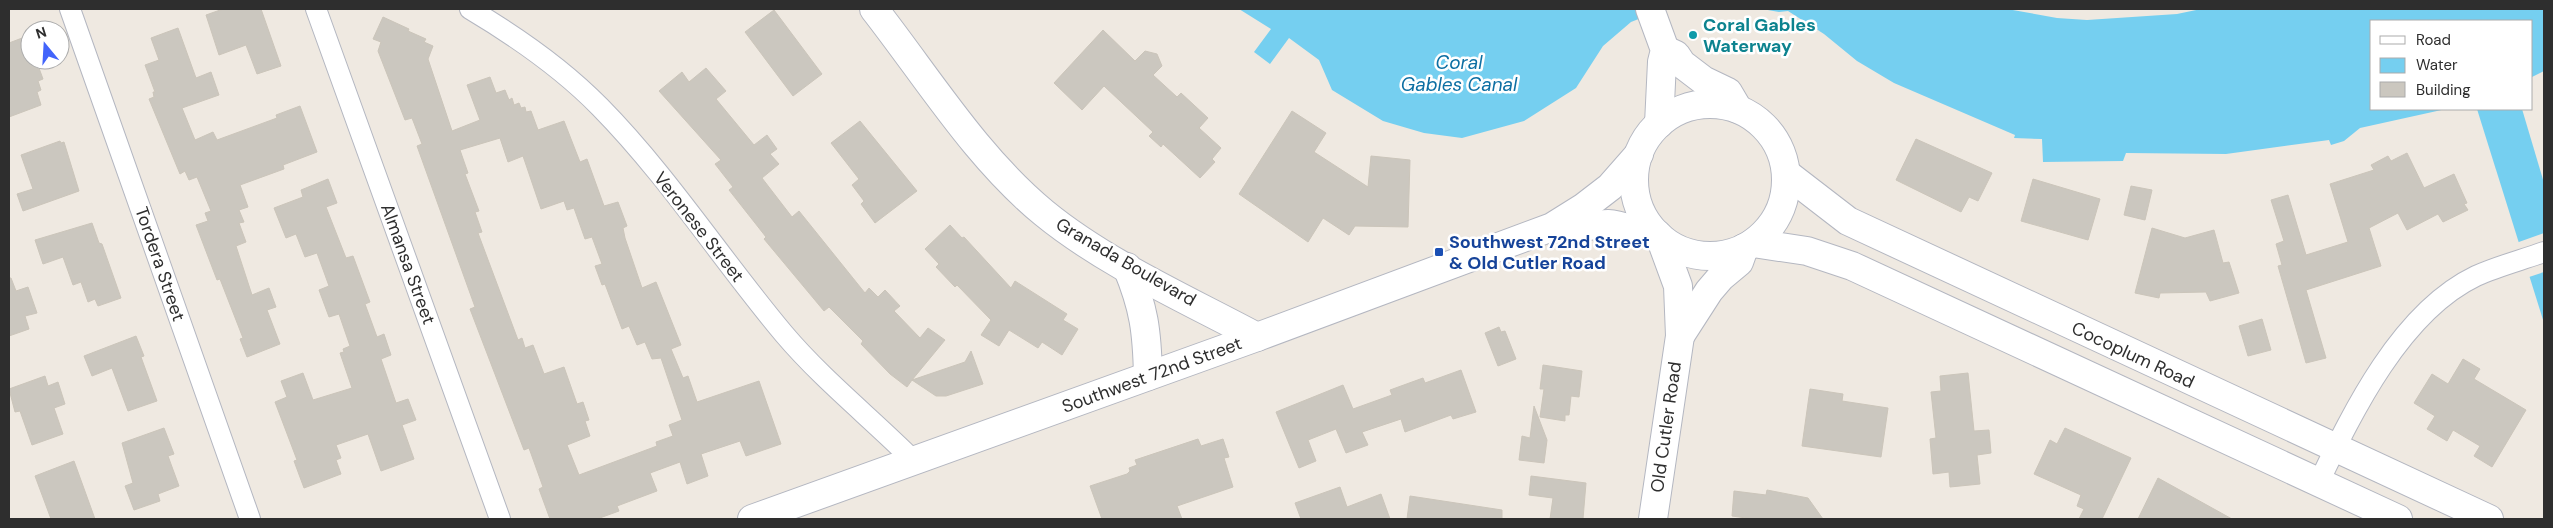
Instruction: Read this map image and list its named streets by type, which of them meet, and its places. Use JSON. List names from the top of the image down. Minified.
{"streets":{"main road":["Granada Boulevard","Cocoplum Road","Southwest 72nd Street","Old Cutler Road"],"street":["Veronese Street","Tordera Street","Almansa Street"]},"crossings":[["Veronese Street","Southwest 72nd Street"],["Granada Boulevard","Southwest 72nd Street"],["Cocoplum Road","Southwest 72nd Street"],["Cocoplum Road","Old Cutler Road"],["Southwest 72nd Street","Old Cutler Road"]],"water":["Coral Gables Canal"],"places":{"other":["Coral Gables Waterway"],"transit":["Southwest 72nd Street & Old Cutler Road"]},"legend":["Road","Water","Building"],"north":"top"}
